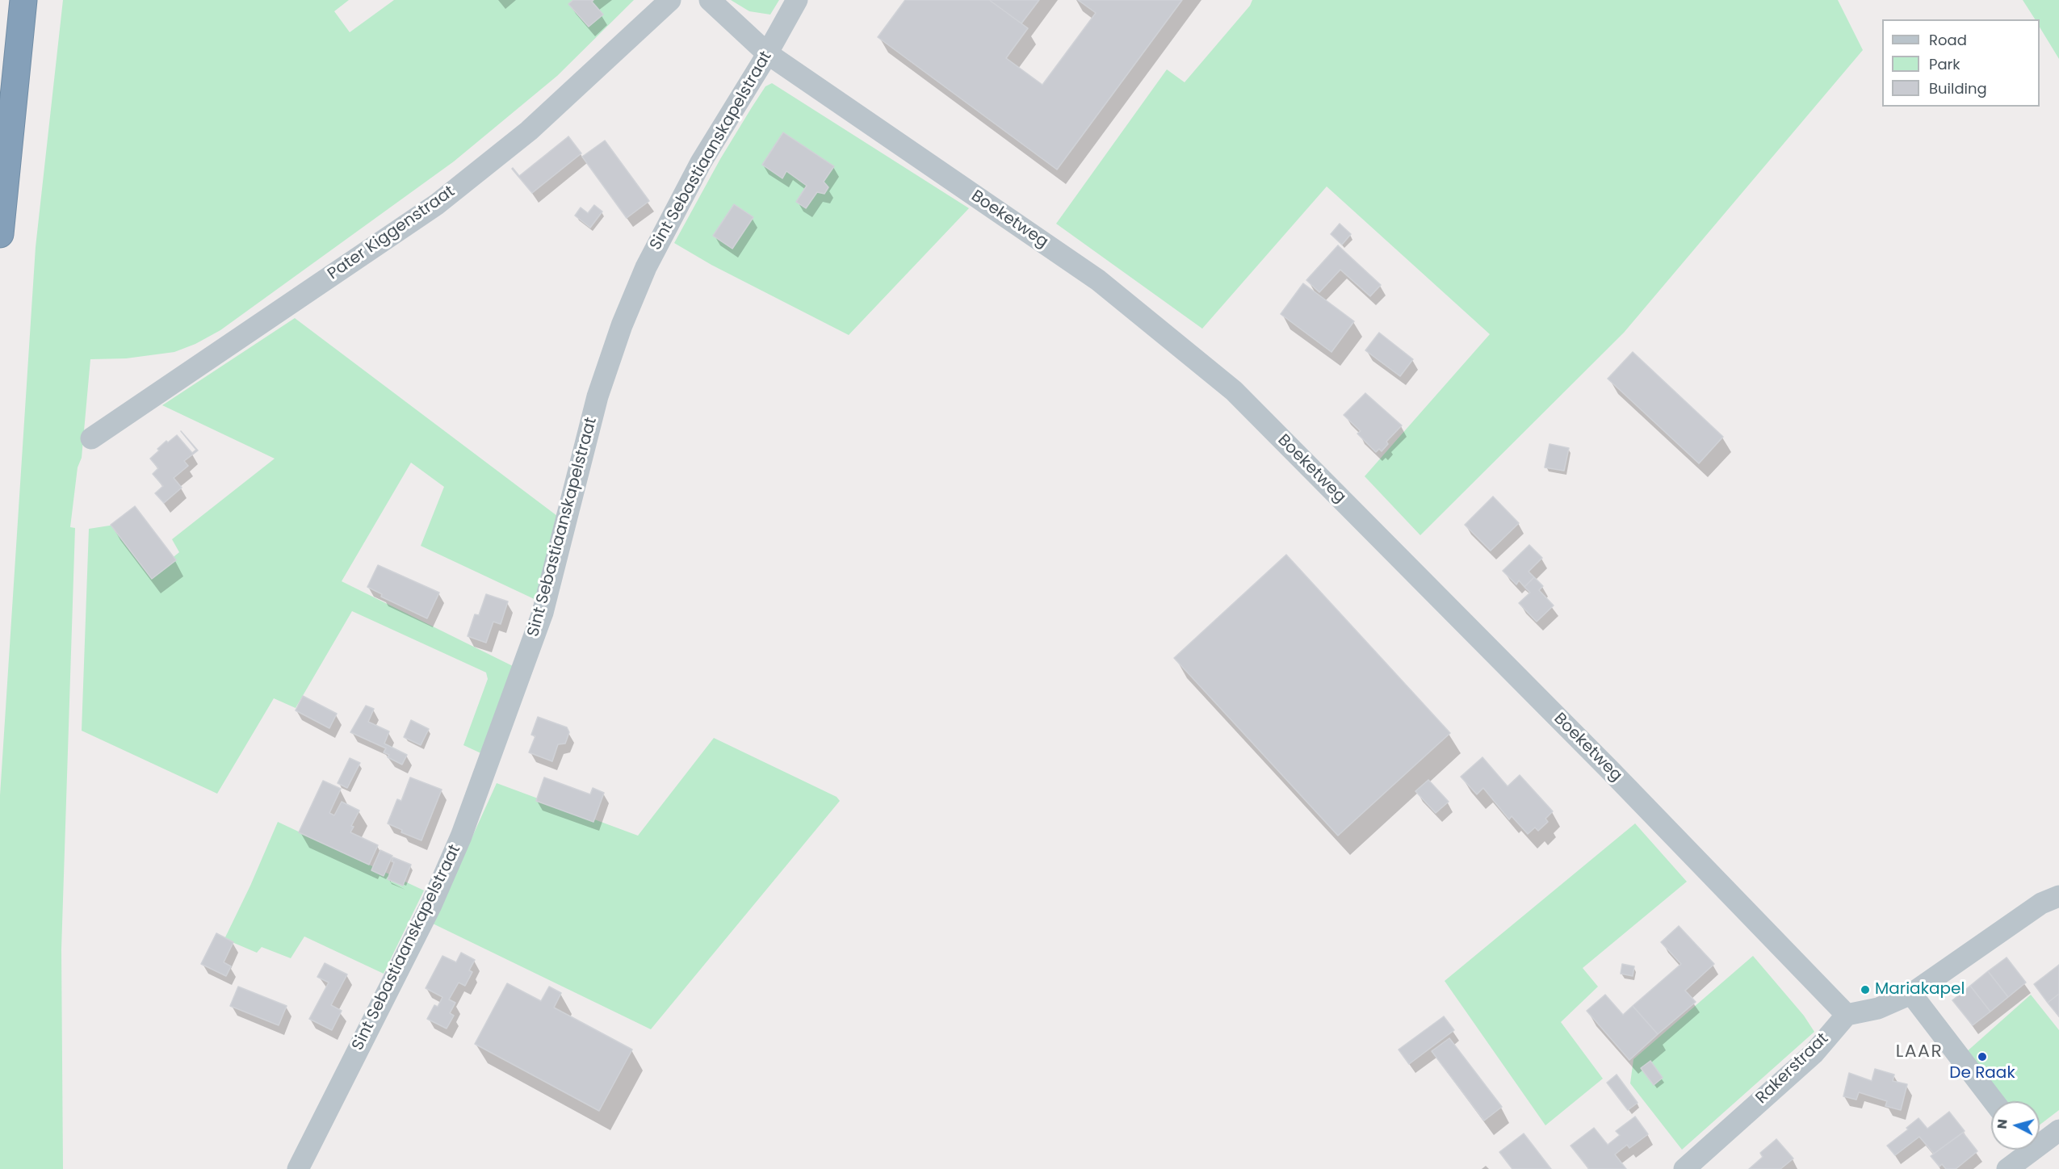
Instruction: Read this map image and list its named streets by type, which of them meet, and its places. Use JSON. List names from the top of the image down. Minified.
{"streets":{"street":["Sint Sebastiaanskapelstraat","Boeketweg","Pater Kiggenstraat","Rakerstraat"]},"crossings":[["Sint Sebastiaanskapelstraat","Boeketweg"],["Boeketweg","Rakerstraat"]],"districts":["LAAR"],"places":["Mariakapel","De Raak"],"legend":["Road","Park","Building"],"north":"left"}
